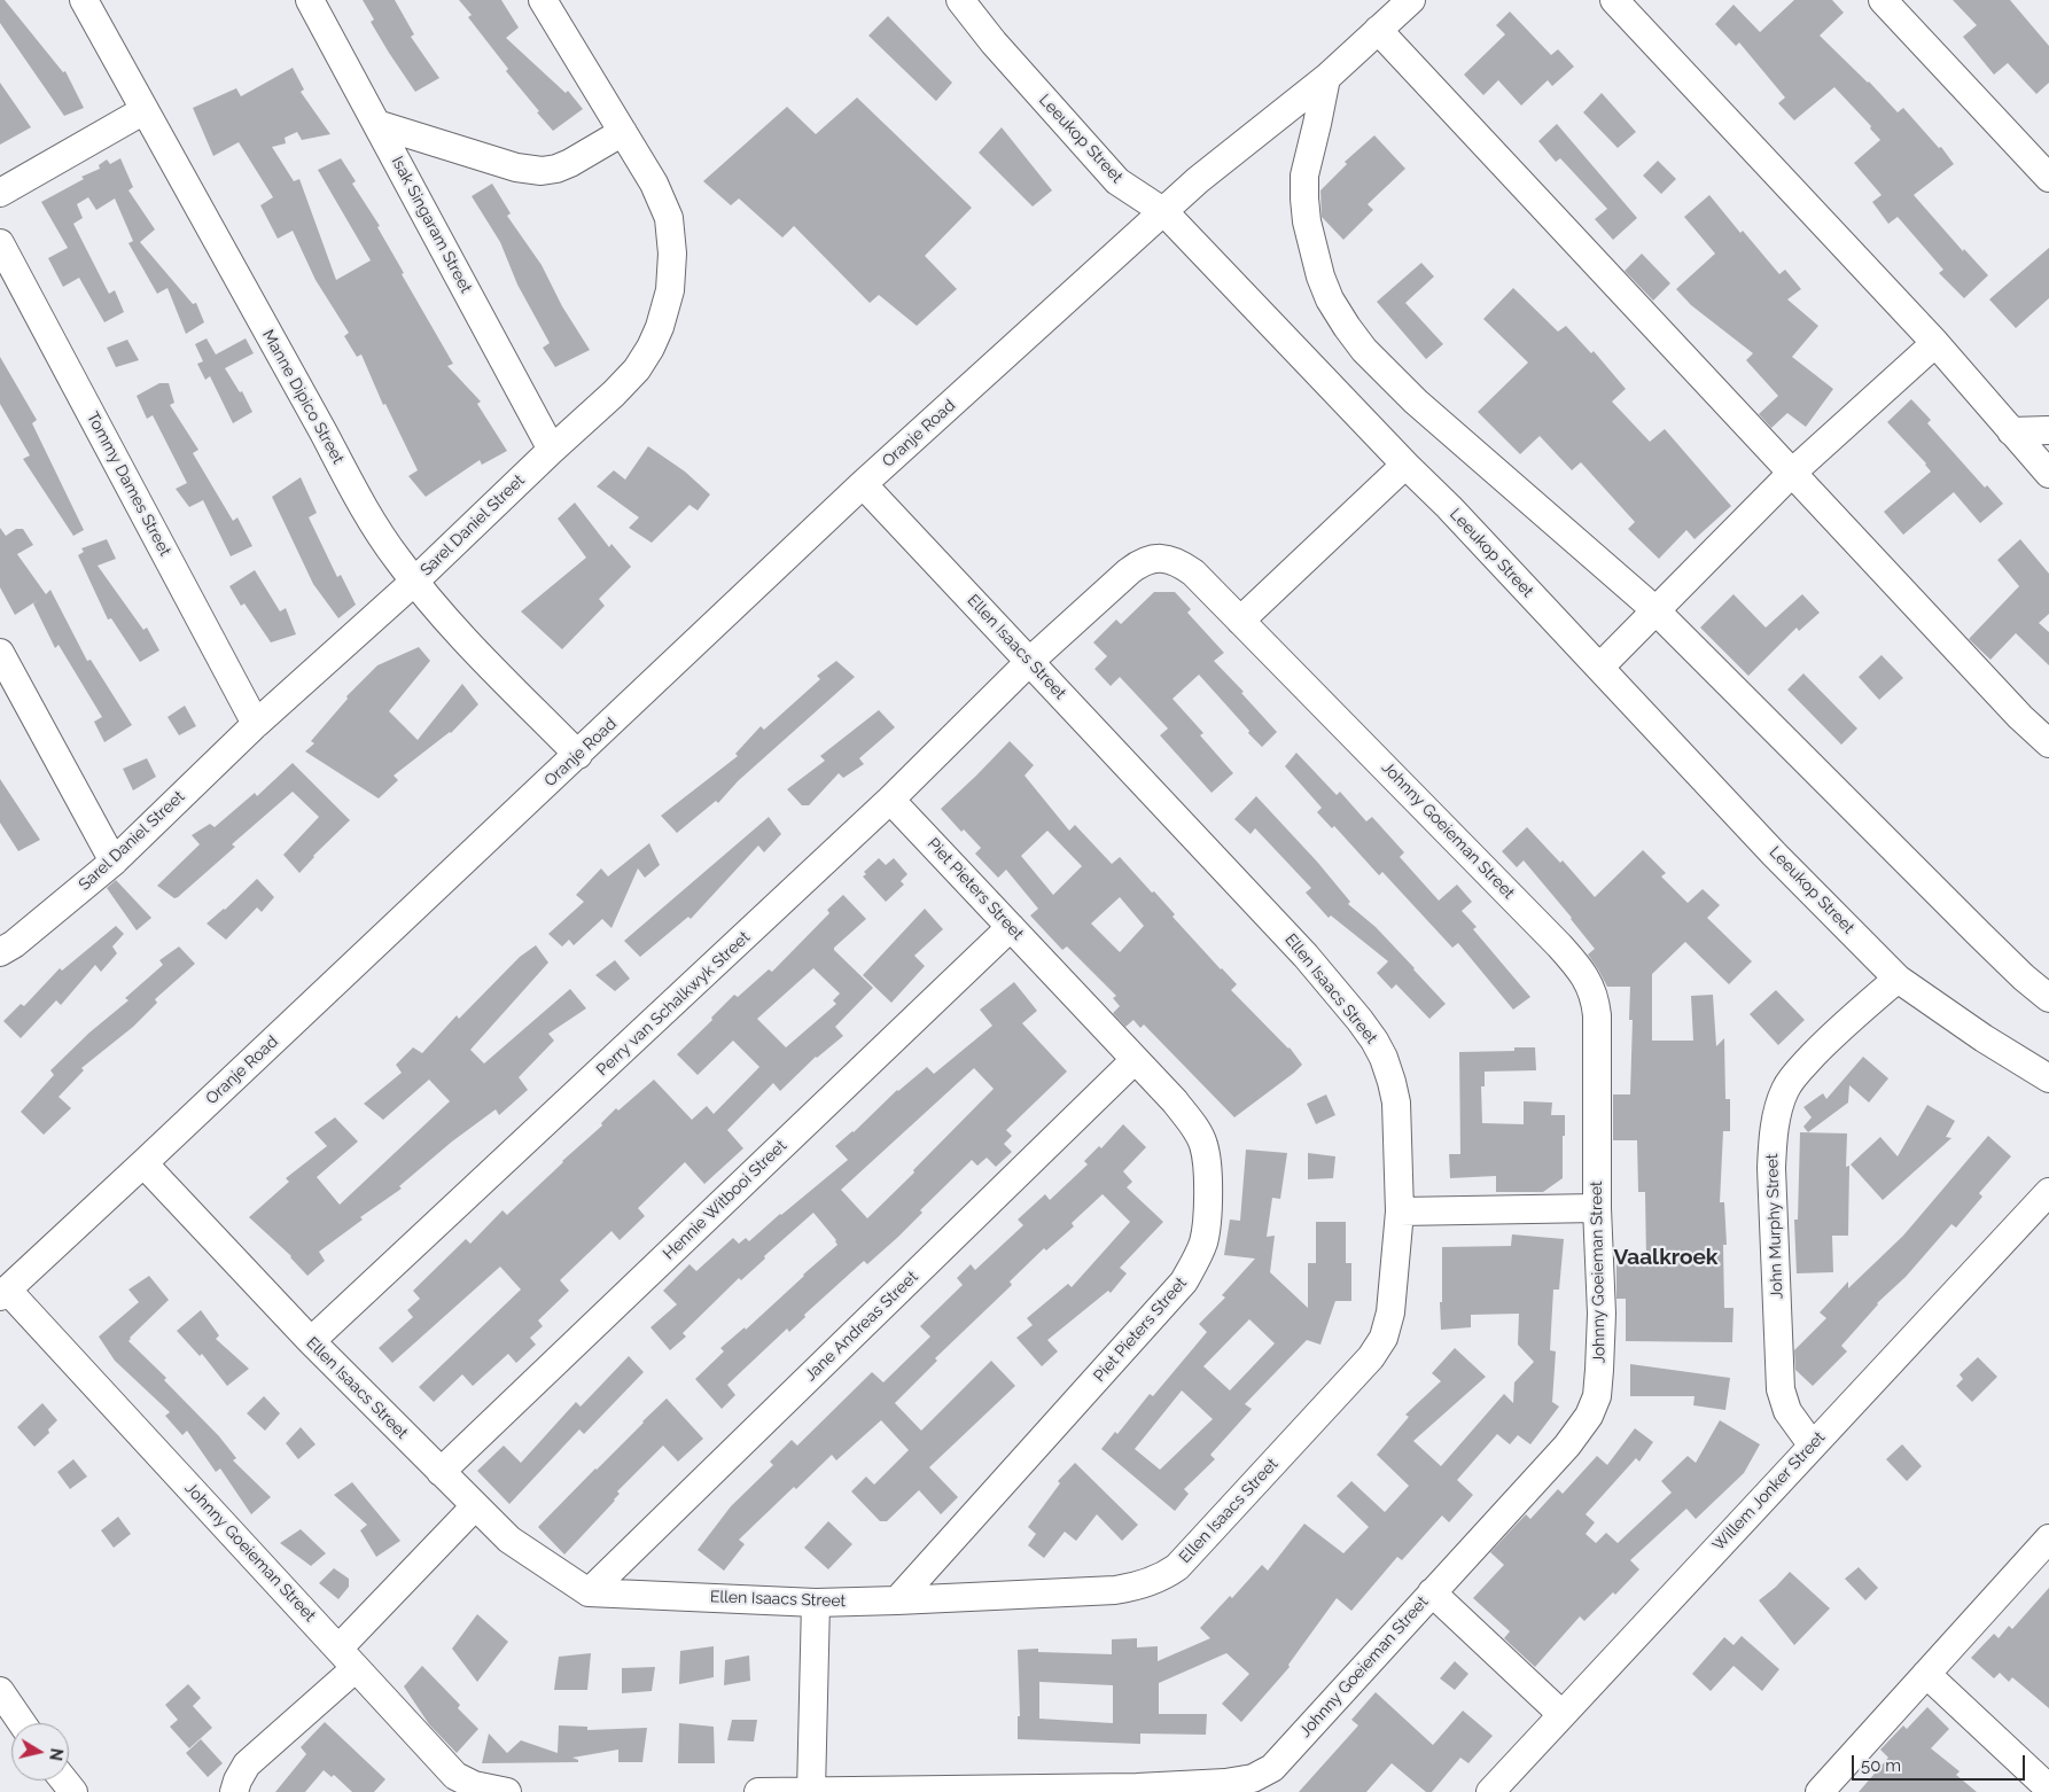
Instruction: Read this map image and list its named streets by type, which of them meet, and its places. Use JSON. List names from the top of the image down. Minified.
{"streets":{"street":["Leeukop Street","Isak Singaram Street","Manne Dipico Street","Oranje Road","Tommy Dames Street","Sarel Daniel Street","Ellen Isaacs Street","Johnny Goeieman Street","Piet Pieters Street","Perry van Schalkwyk Street","Hennie Witbooi Street","John Murphy Street","Jane Andreas Street","Willem Jonker Street"]},"crossings":[["Leeukop Street","Oranje Road"],["Leeukop Street","John Murphy Street"],["Isak Singaram Street","Sarel Daniel Street"],["Manne Dipico Street","Oranje Road"],["Manne Dipico Street","Sarel Daniel Street"],["Oranje Road","Ellen Isaacs Street"],["Oranje Road","Johnny Goeieman Street"],["Tommy Dames Street","Sarel Daniel Street"],["Ellen Isaacs Street","Johnny Goeieman Street"],["Ellen Isaacs Street","Piet Pieters Street"],["Ellen Isaacs Street","Perry van Schalkwyk Street"],["Ellen Isaacs Street","Hennie Witbooi Street"],["Ellen Isaacs Street","Jane Andreas Street"],["Johnny Goeieman Street","Perry van Schalkwyk Street"],["Piet Pieters Street","Perry van Schalkwyk Street"],["Piet Pieters Street","Hennie Witbooi Street"],["Piet Pieters Street","Jane Andreas Street"],["John Murphy Street","Willem Jonker Street"]],"districts":["Vaalkroek"],"scale_bar":"50 m","north":"right"}
